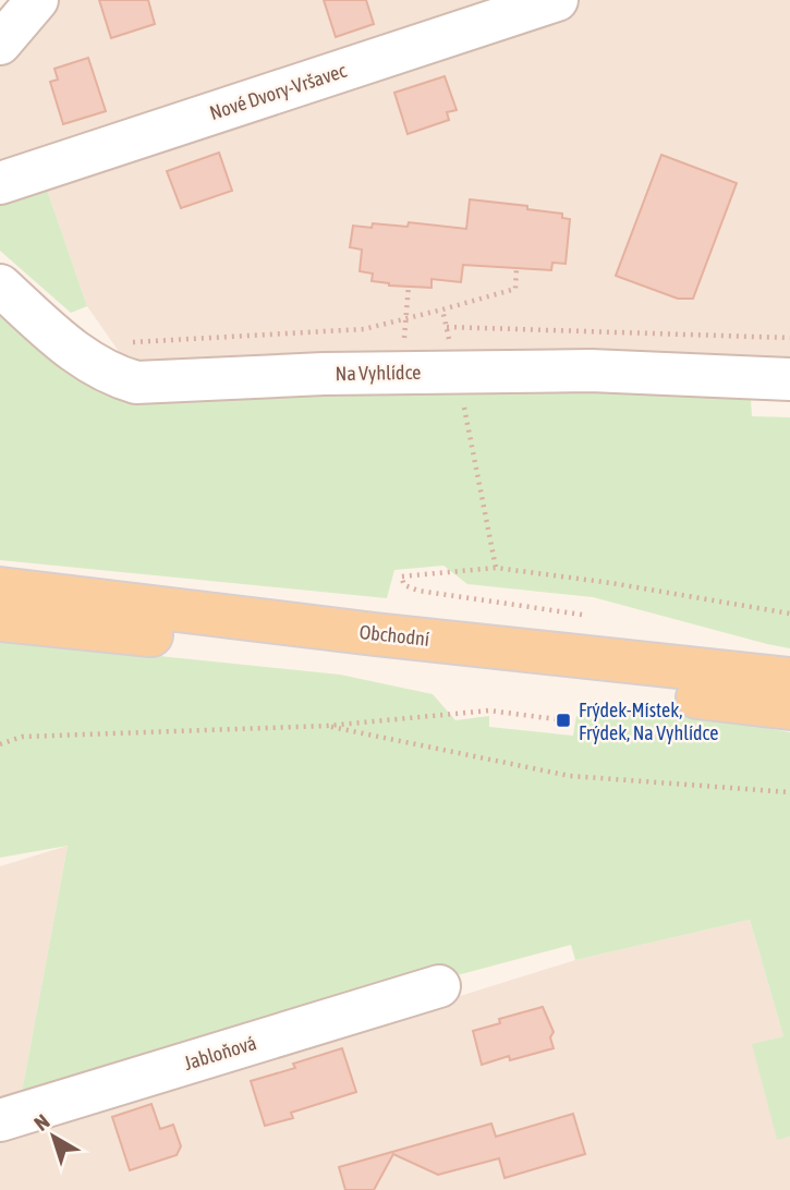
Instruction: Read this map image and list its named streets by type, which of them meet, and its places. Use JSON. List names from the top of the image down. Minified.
{"streets":{"main road":["Obchodní"],"street":["Nové Dvory-Vršavec","Na Vyhlídce","Jabloňová"]},"places":{"transit":["Frýdek-Místek, Frýdek, Na Vyhlídce"]},"north":"top left"}
